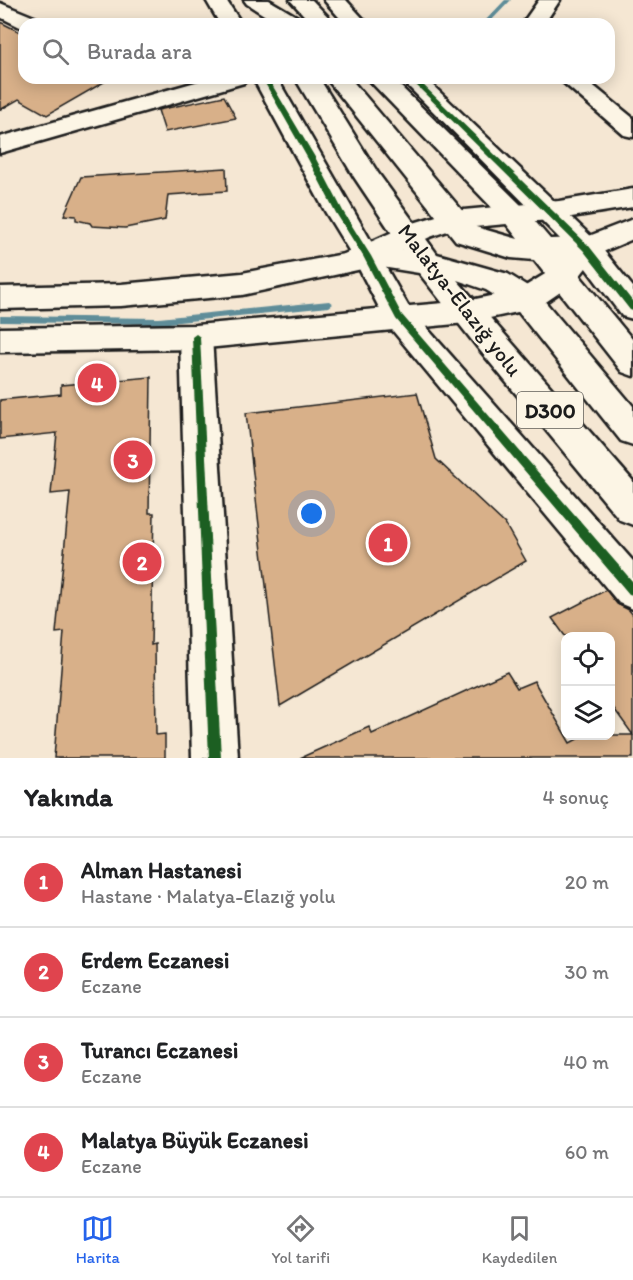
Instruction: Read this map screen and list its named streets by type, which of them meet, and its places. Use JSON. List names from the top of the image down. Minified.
{"streets":{"main road":["Malatya-Elazığ yolu","D300"]},"page":{"search":"Burada ara","pins":["4","3","1","2"],"heading":["Yakında","4 sonuç"],"list":[{"mark":"1","name":"Alman Hastanesi","note":"Hastane · Malatya-Elazığ yolu","value":"20 m"},{"mark":"2","name":"Erdem Eczanesi","note":"Eczane","value":"30 m"},{"mark":"3","name":"Turancı Eczanesi","note":"Eczane","value":"40 m"},{"mark":"4","name":"Malatya Büyük Eczanesi","note":"Eczane","value":"60 m"}],"nav":["Harita","Yol tarifi","Kaydedilen"]}}
